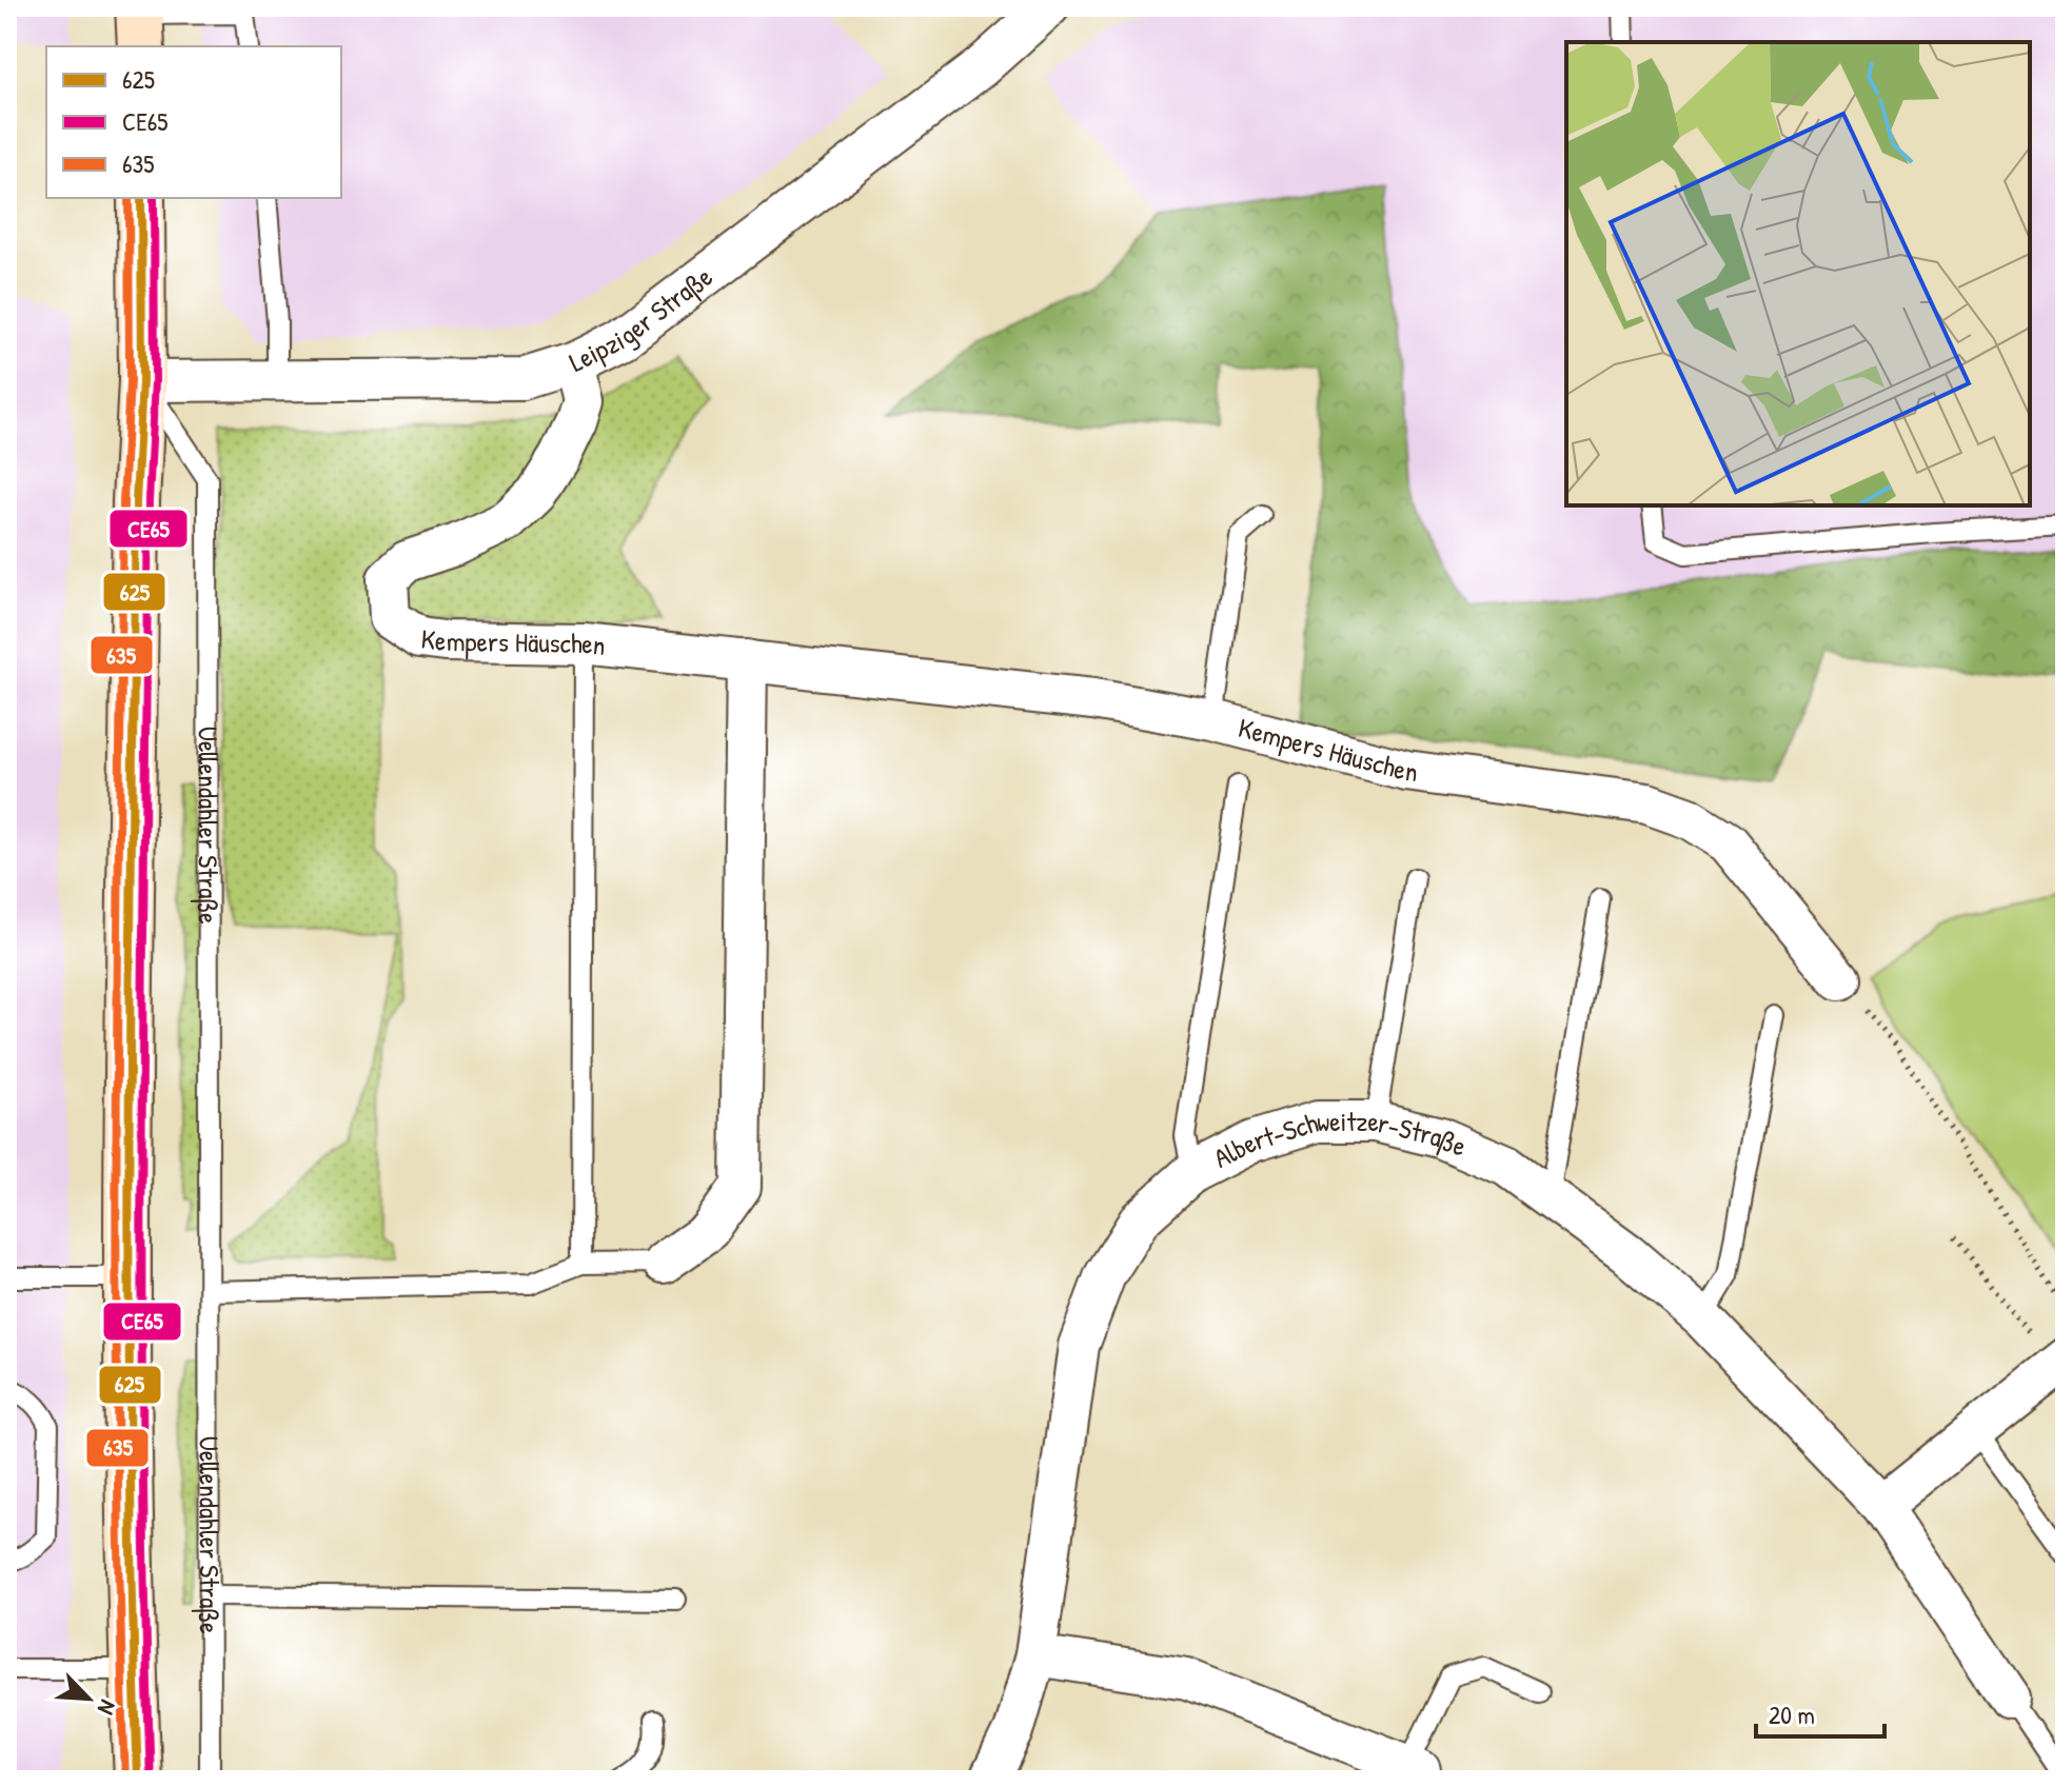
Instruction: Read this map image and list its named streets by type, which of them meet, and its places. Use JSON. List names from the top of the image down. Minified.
{"streets":{"street":["Leipziger Straße","Kempers Häuschen","Albert-Schweitzer-Straße"],"lane":["Uellendahler Straße"]},"crossings":[["Leipziger Straße","Kempers Häuschen"],["Leipziger Straße","Uellendahler Straße"]],"lines":["transit line 625","transit line CE65","transit line 635"],"legend":["625","CE65","635"],"scale_bar":"20 m","north":"bottom right"}
